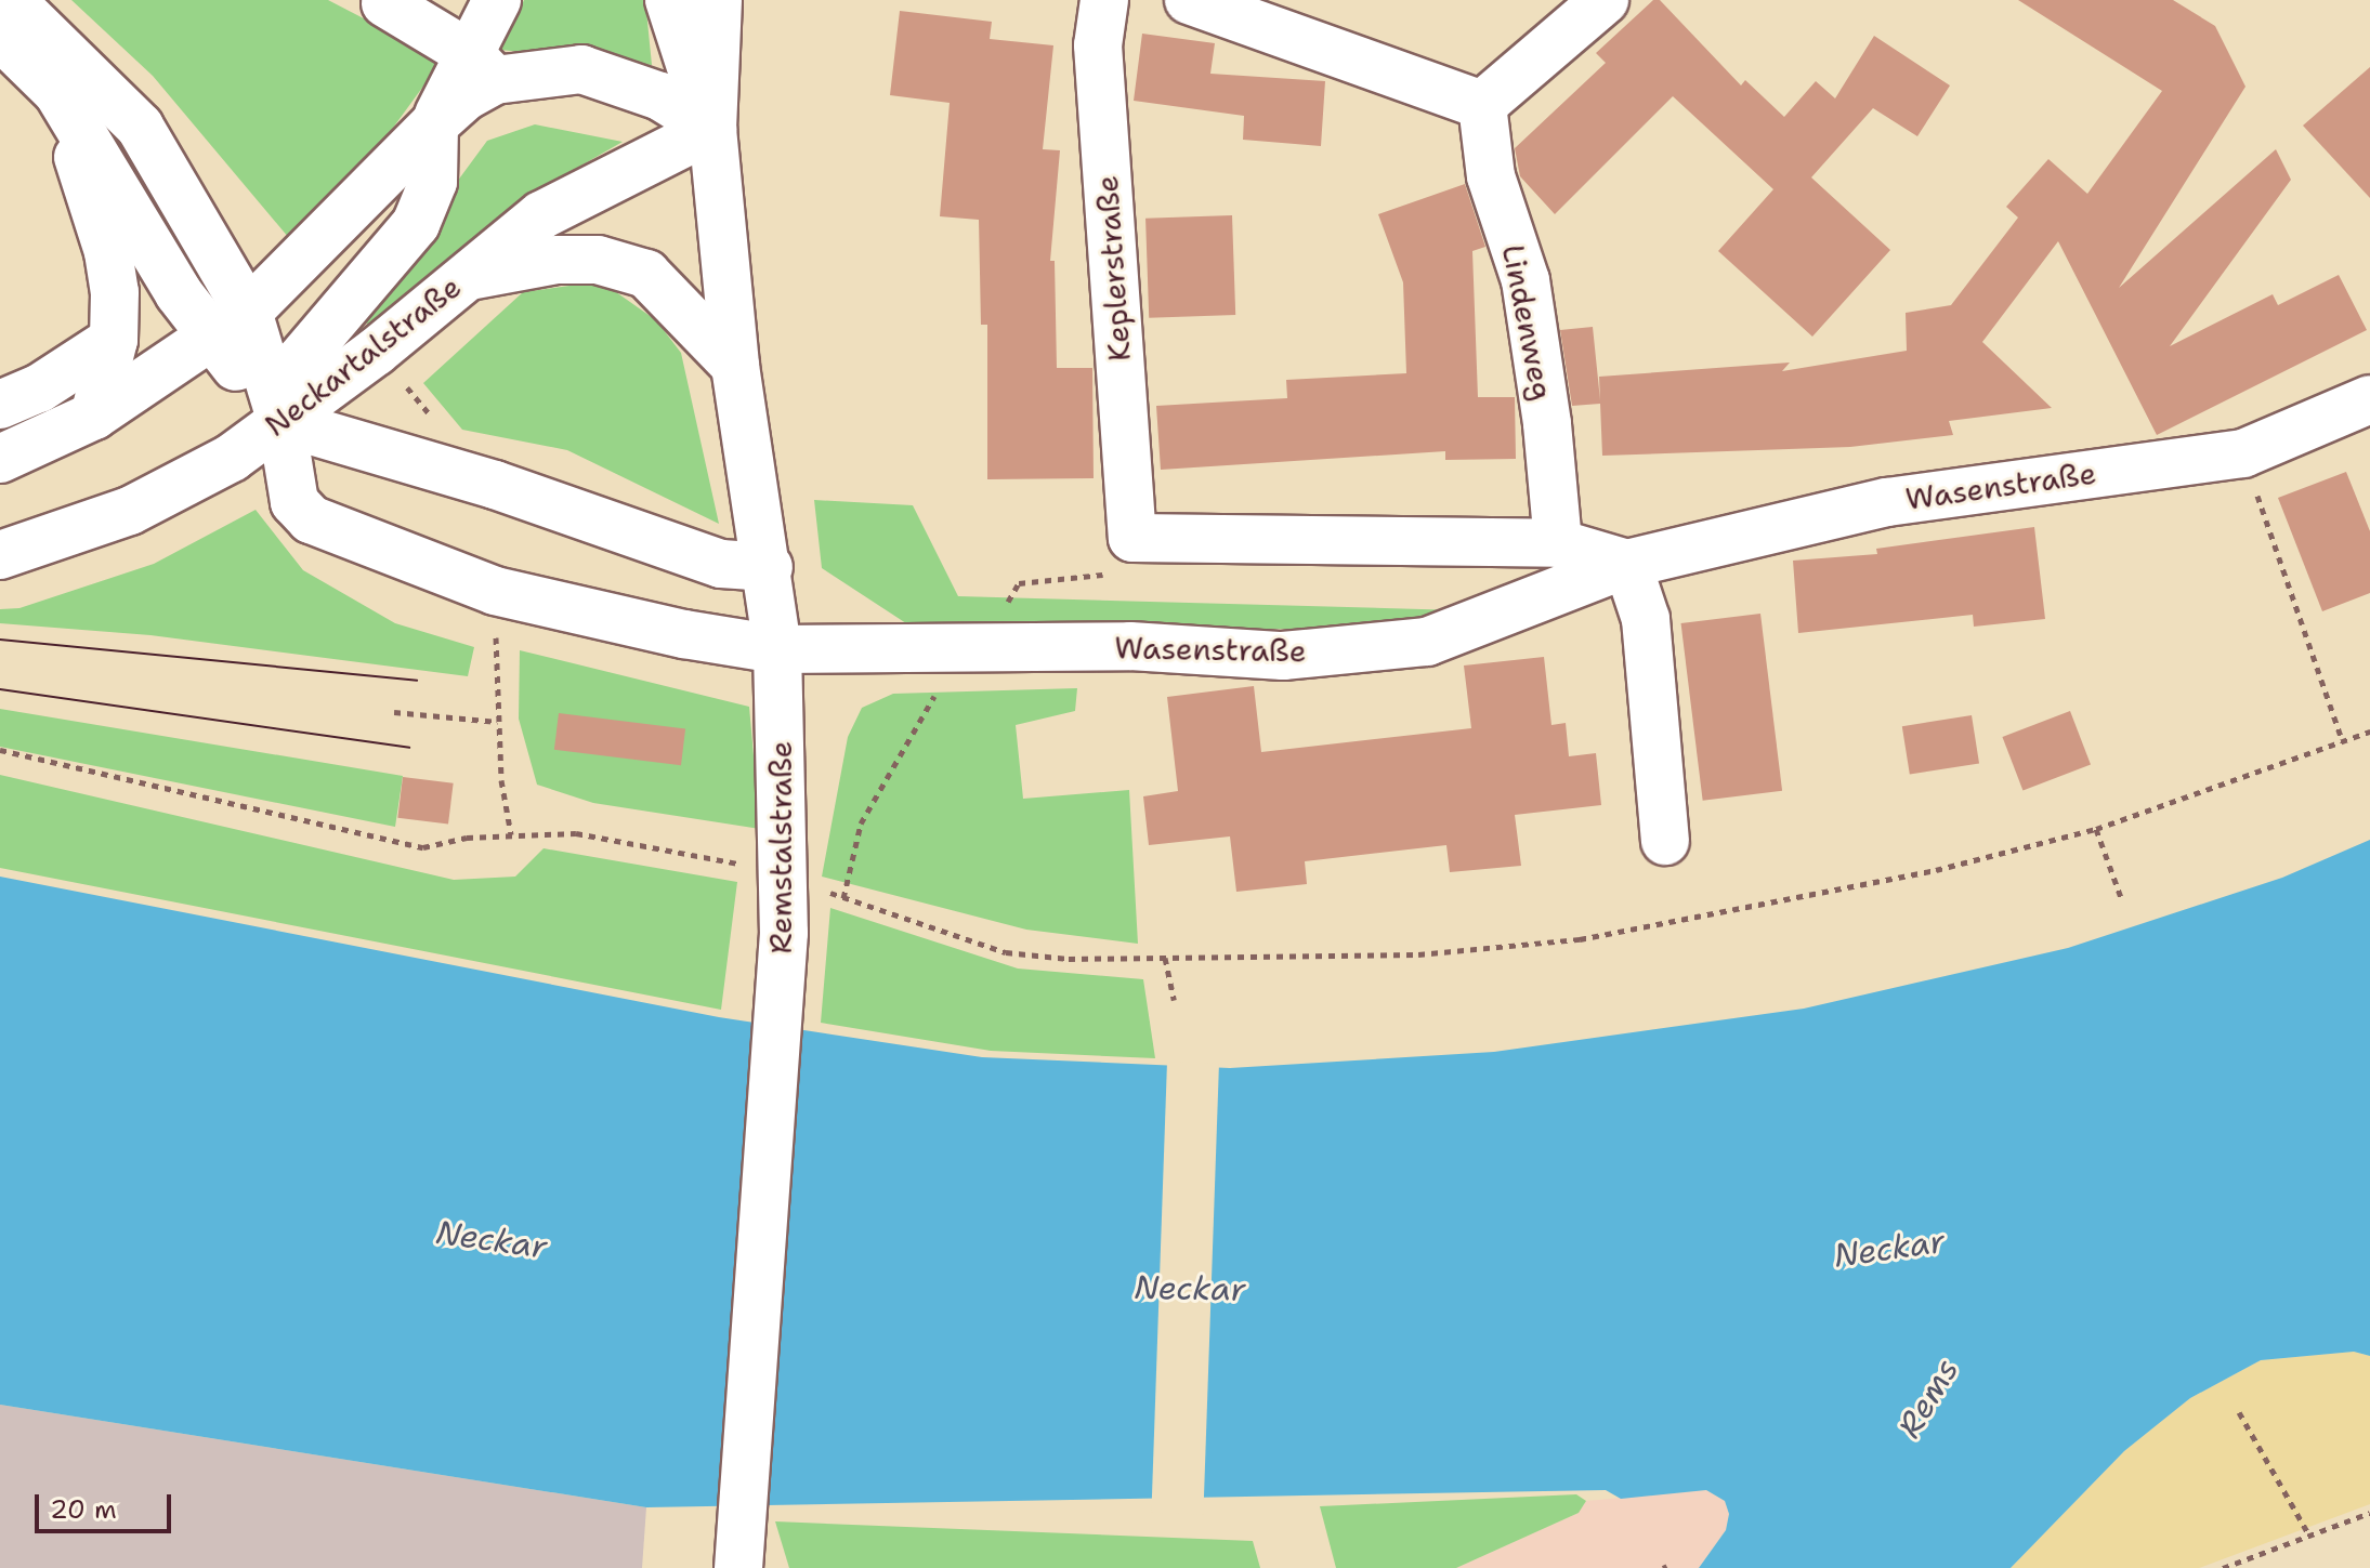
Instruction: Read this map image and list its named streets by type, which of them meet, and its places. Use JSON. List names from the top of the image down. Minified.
{"streets":{"street":["Keplerstraße","Lindenweg","Neckartalstraße","Wasenstraße","Remstalstraße"]},"crossings":[["Keplerstraße","Wasenstraße"],["Lindenweg","Wasenstraße"],["Neckartalstraße","Wasenstraße"],["Neckartalstraße","Remstalstraße"],["Wasenstraße","Remstalstraße"]],"water":["Neckar","Rems"],"scale_bar":"20 m"}
